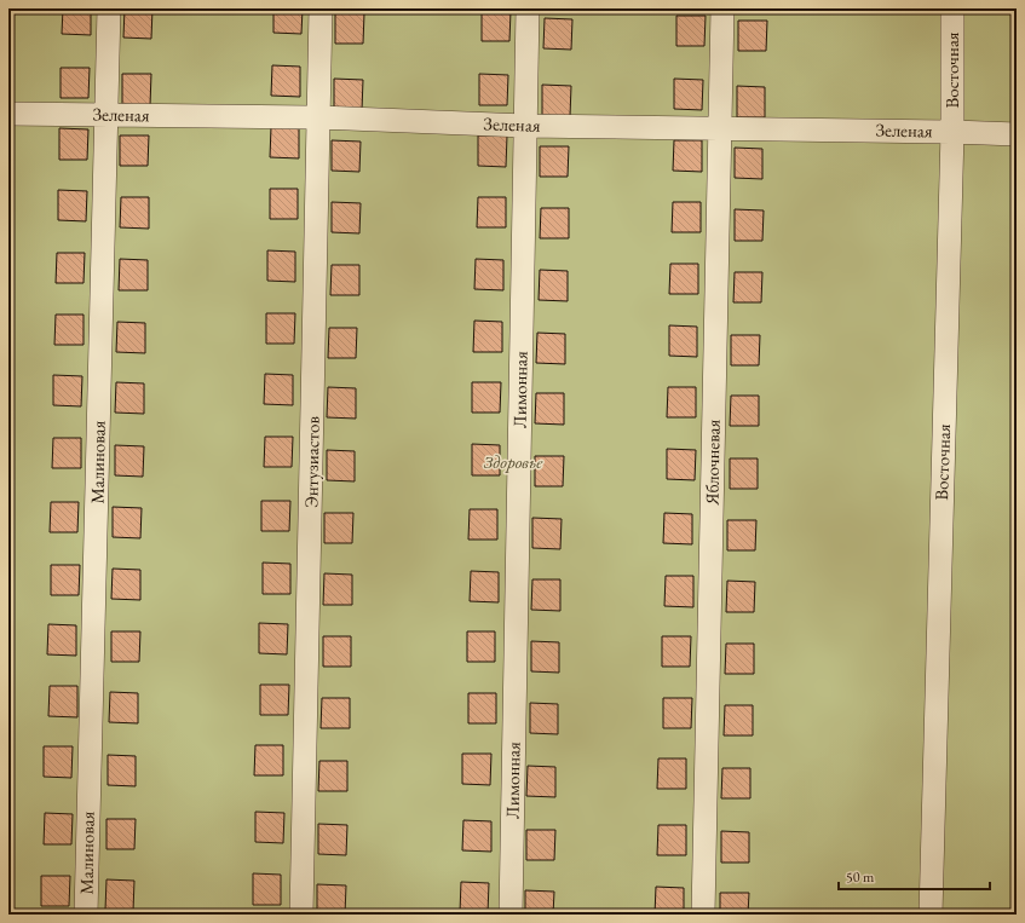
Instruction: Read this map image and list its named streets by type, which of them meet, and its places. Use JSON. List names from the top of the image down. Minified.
{"streets":{"street":["Восточная","Зеленая","Лимонная","Малиновая","Энтузиастов","Яблочневая"]},"crossings":[["Восточная","Зеленая"],["Зеленая","Лимонная"],["Зеленая","Малиновая"],["Зеленая","Энтузиастов"],["Зеленая","Яблочневая"]],"parks":["Здоровье"],"scale_bar":"50 m"}
